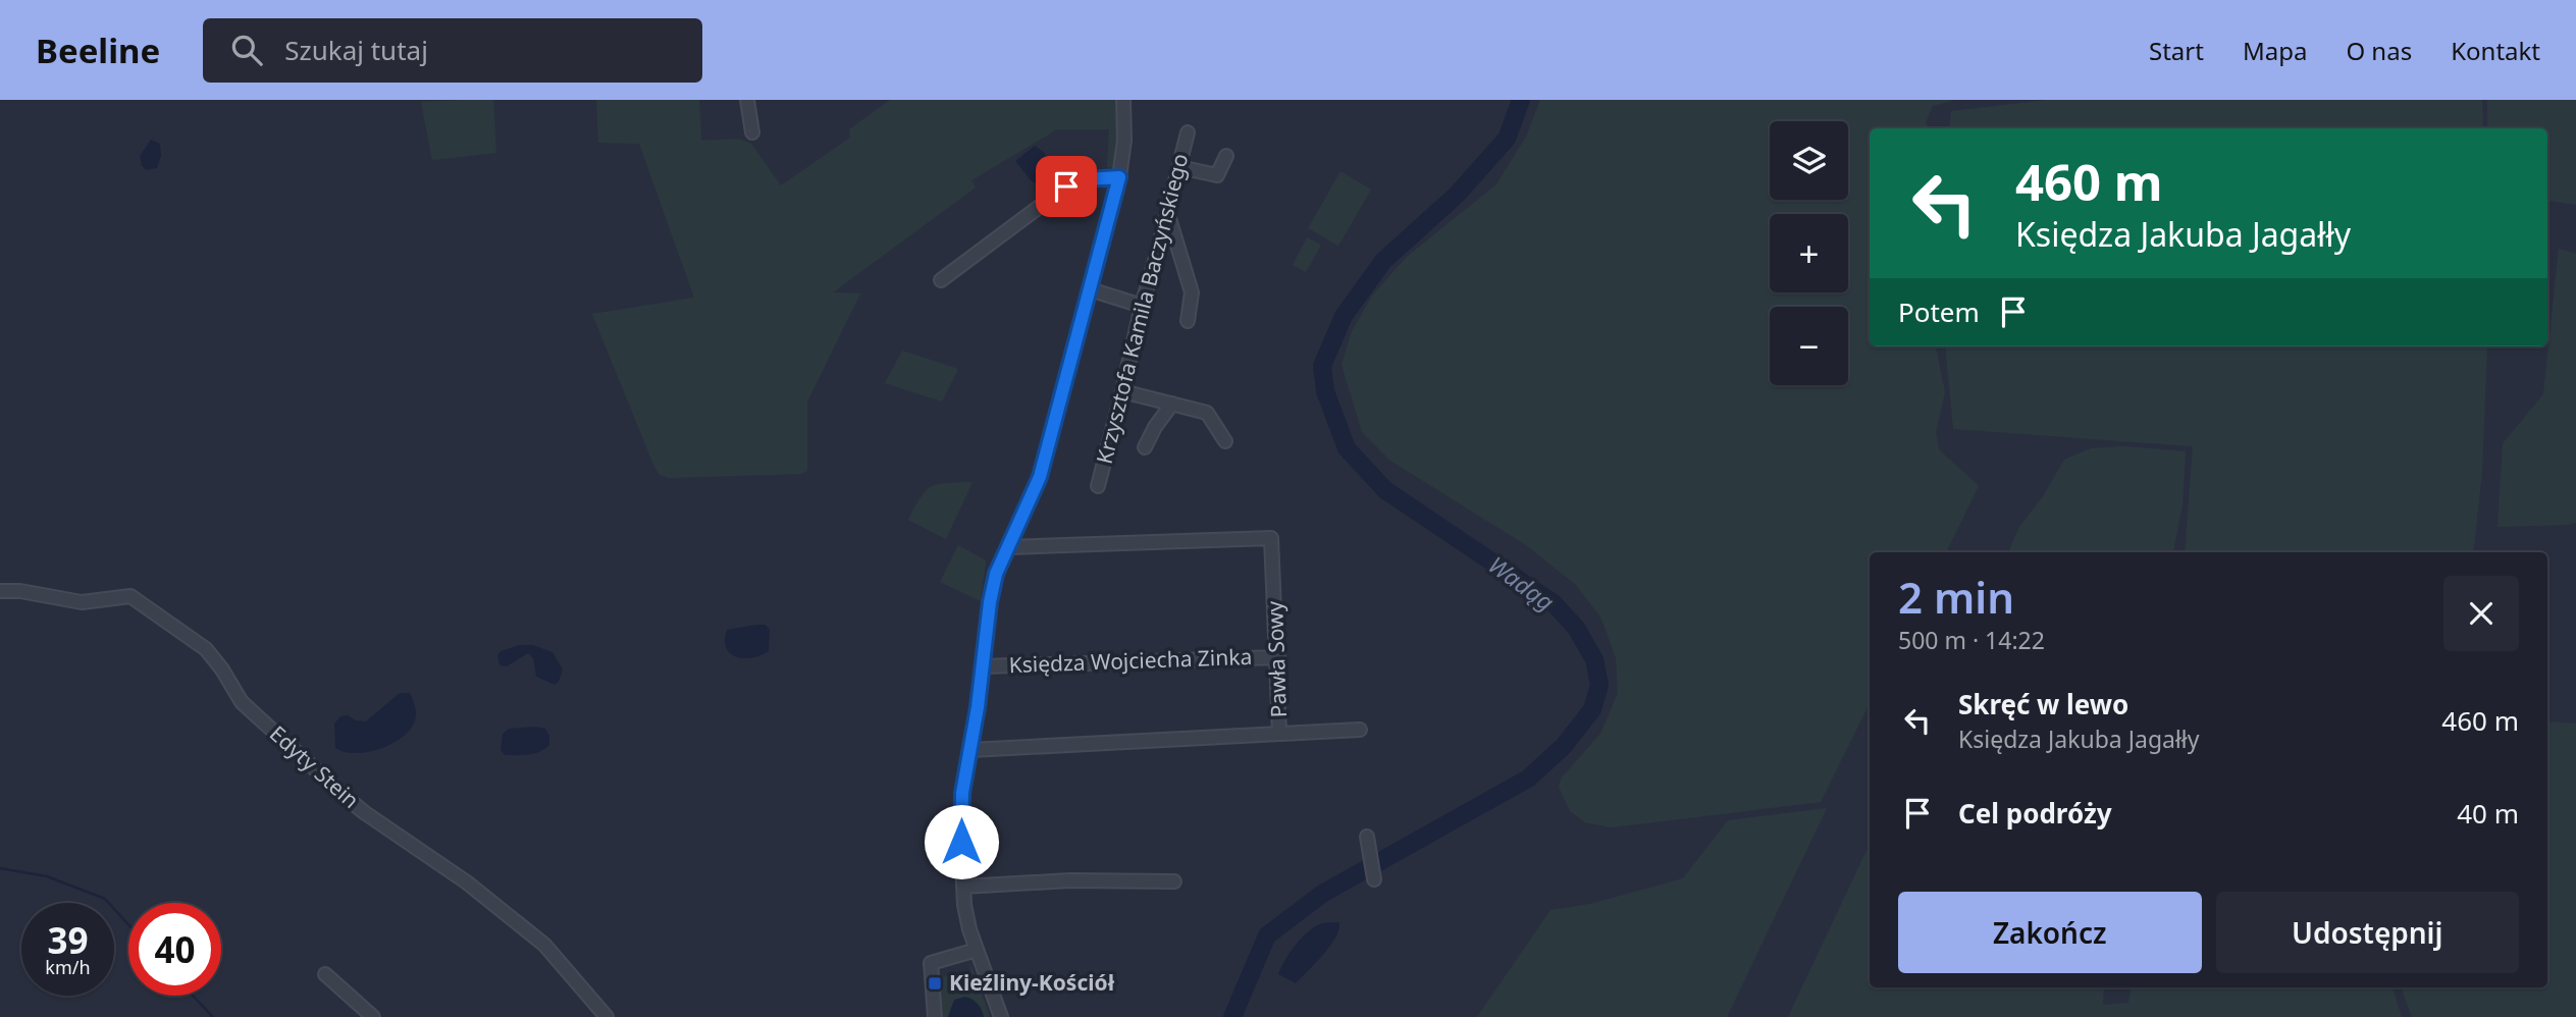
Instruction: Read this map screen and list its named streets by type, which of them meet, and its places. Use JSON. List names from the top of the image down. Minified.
{"streets":{"street":["Krzysztofa Kamila Baczyńskiego","Pawła Sowy","Księdza Wojciecha Zinka","Edyty Stein"]},"crossings":[["Pawła Sowy","Księdza Wojciecha Zinka"]],"water":["Wadąg"],"places":{"transit":["Kieźliny-Kościół"]},"page":{"header":"Beeline","search":"Szukaj tutaj","nav":["Start","Mapa","O nas","Kontakt"],"map_buttons":["+","−"],"turn":["460 m","Księdza Jakuba Jagałły"],"then":"Potem","heading":["2 min","500 m · 14:22"],"list":[{"name":"Skręć w lewo","note":"Księdza Jakuba Jagałły","value":"460 m"},{"name":"Cel podróży","value":"40 m"}],"buttons":["Zakończ","Udostępnij"],"speed":"39 km/h","limit":"40"}}
